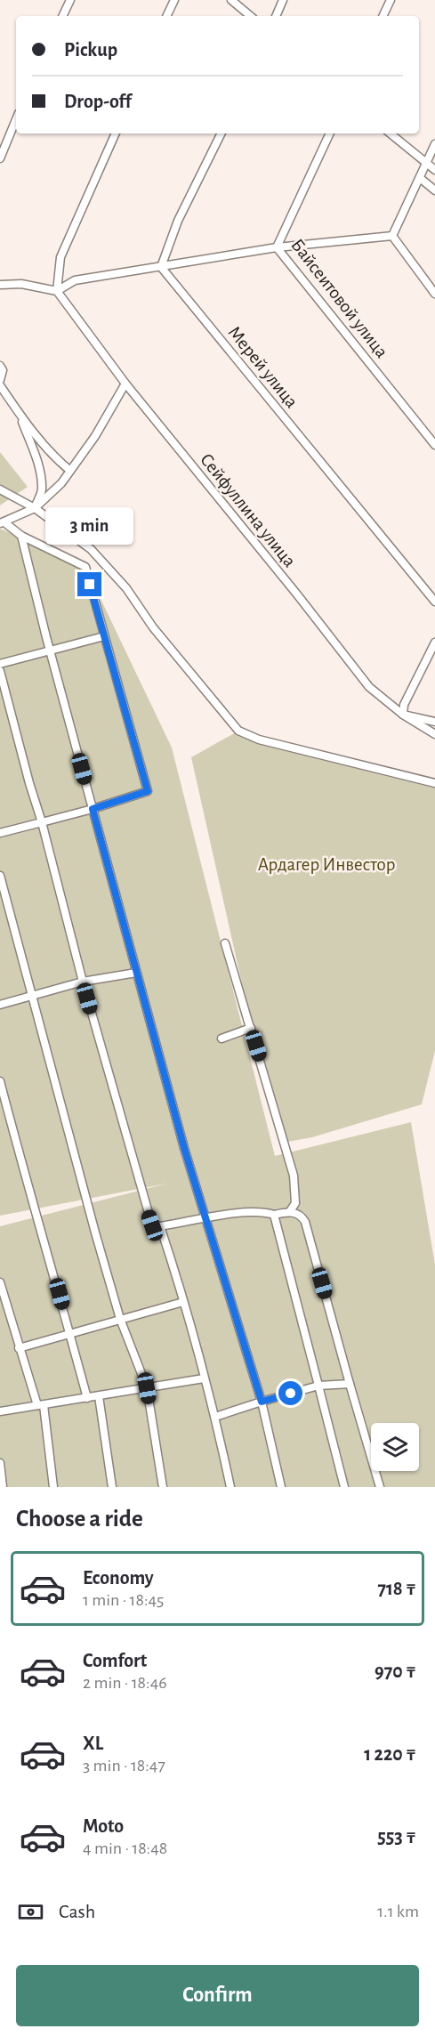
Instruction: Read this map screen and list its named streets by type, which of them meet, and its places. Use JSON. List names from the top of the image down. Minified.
{"streets":{"street":["Байсеитовой улица","Мерей улица","Сейфуллина улица"]},"parks":["Ардагер Инвестор"],"page":{"banner":["Pickup","Drop-off"],"bubble":"3 min","heading":"Choose a ride","list":[{"name":"Economy","note":"1 min · 18:45","value":"718 ₸"},{"name":"Comfort","note":"2 min · 18:46","value":"970 ₸"},{"name":"XL","note":"3 min · 18:47","value":"1 220 ₸"},{"name":"Moto","note":"4 min · 18:48","value":"553 ₸"}],"pay":["Cash","1.1 km"],"buttons":"Confirm"}}
